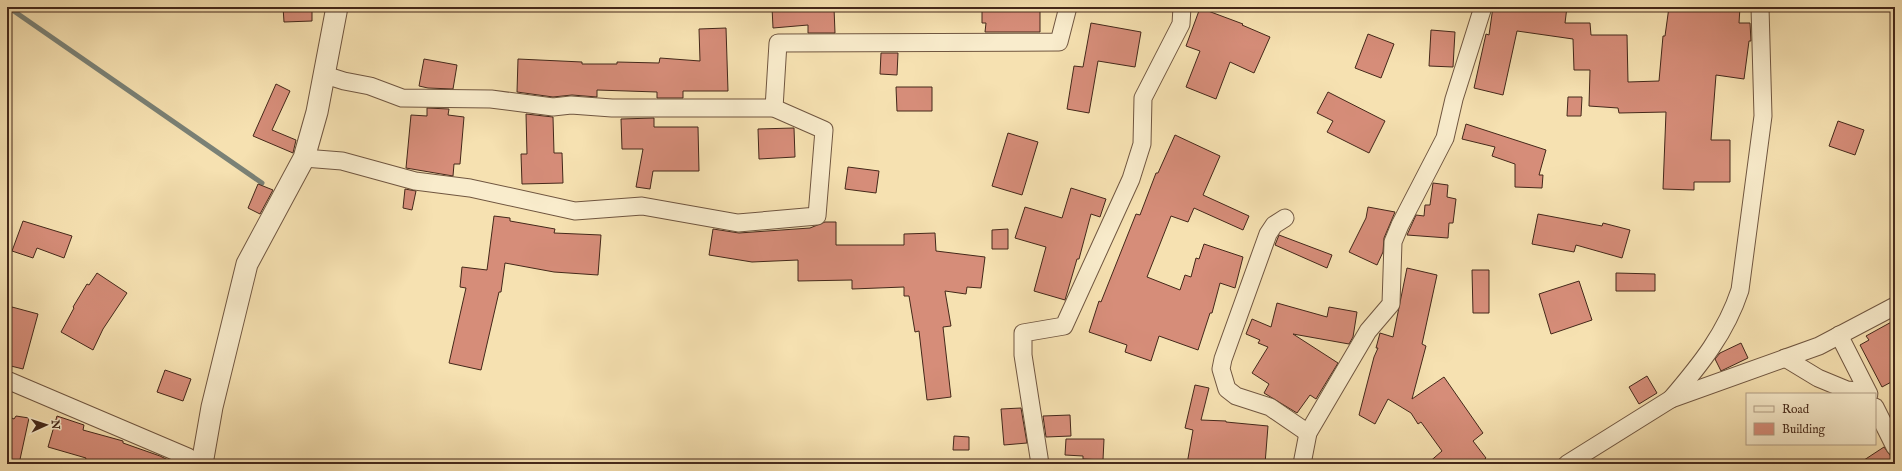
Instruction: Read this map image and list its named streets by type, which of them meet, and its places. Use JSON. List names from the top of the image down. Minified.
{"legend":["Road","Building"],"north":"right"}
